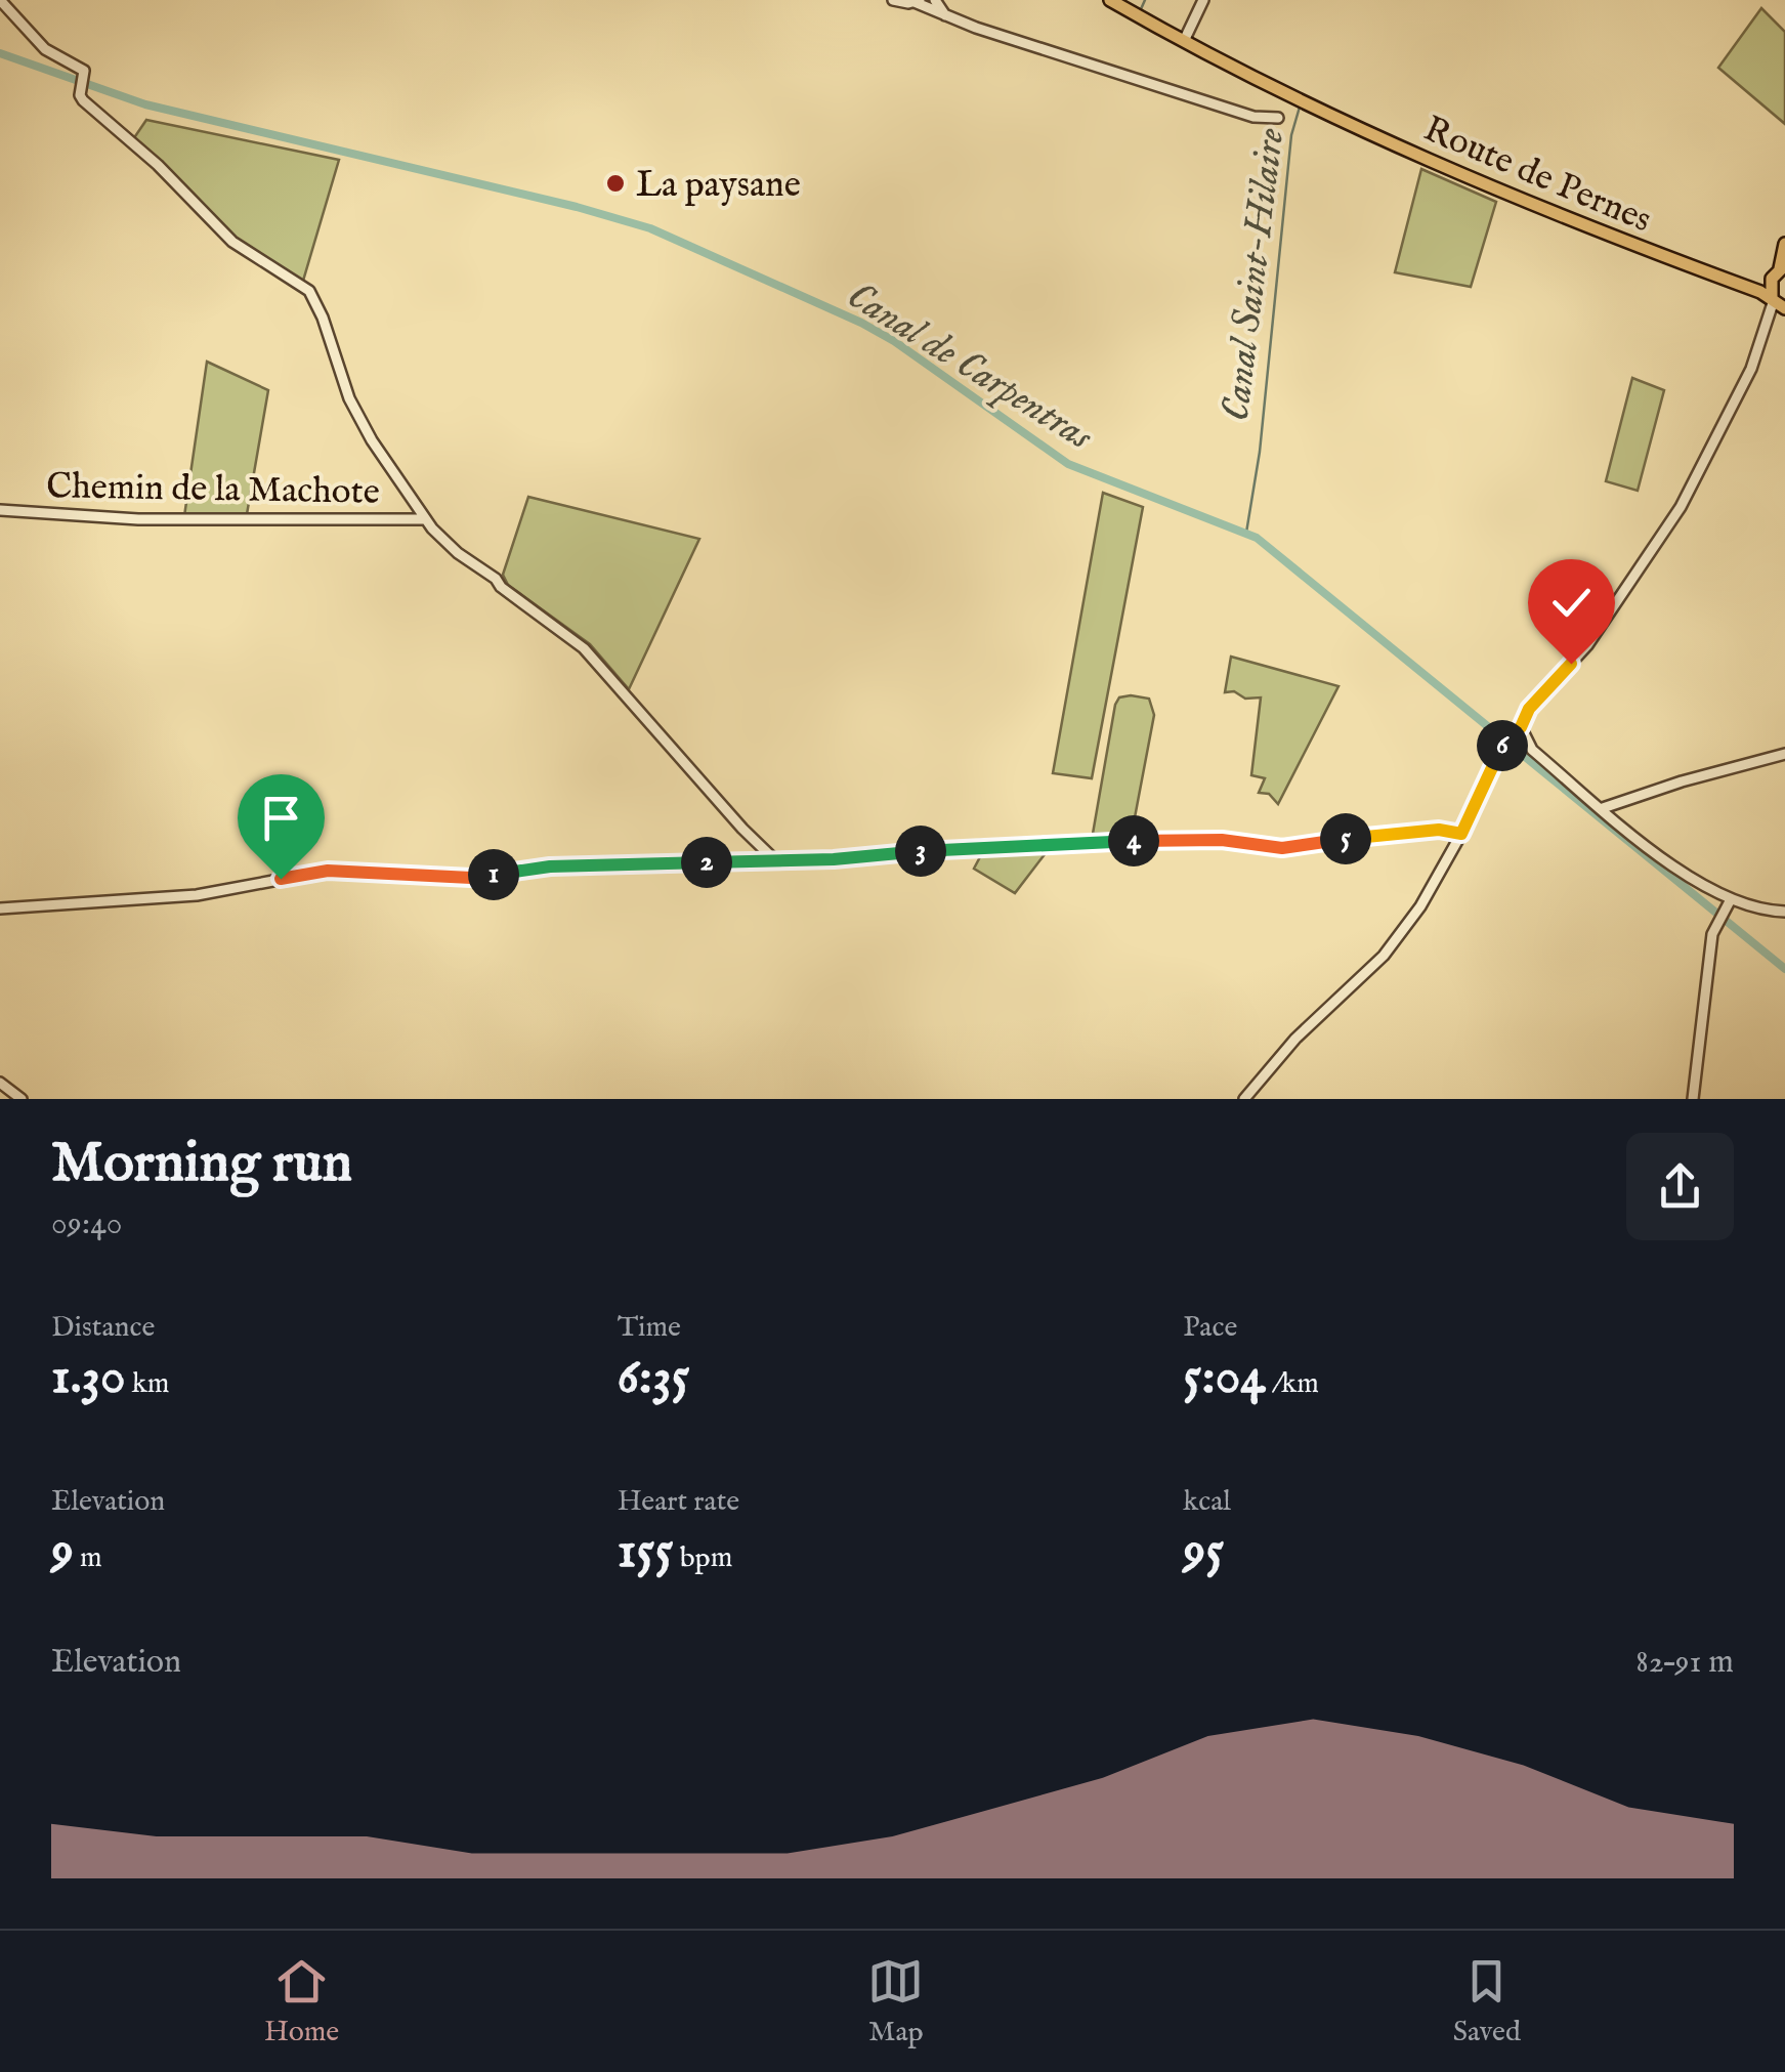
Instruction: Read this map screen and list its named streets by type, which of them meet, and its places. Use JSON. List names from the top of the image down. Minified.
{"streets":{"main road":["Route de Pernes"],"street":["Chemin de la Machote"]},"water":["Canal Saint-Hilaire","Canal de Carpentras"],"places":["La paysane"],"page":{"pins":["6","5","4","3","2","1"],"heading":["Morning run","09:40"],"stats":[["Distance","1.30 km"],["Time","6:35"],["Pace","5:04 /km"],["Elevation","9 m"],["Heart rate","155 bpm"],["kcal","95"]],"chart":["Elevation","82–91 m"],"tabs":["Home","Map","Saved"]}}
